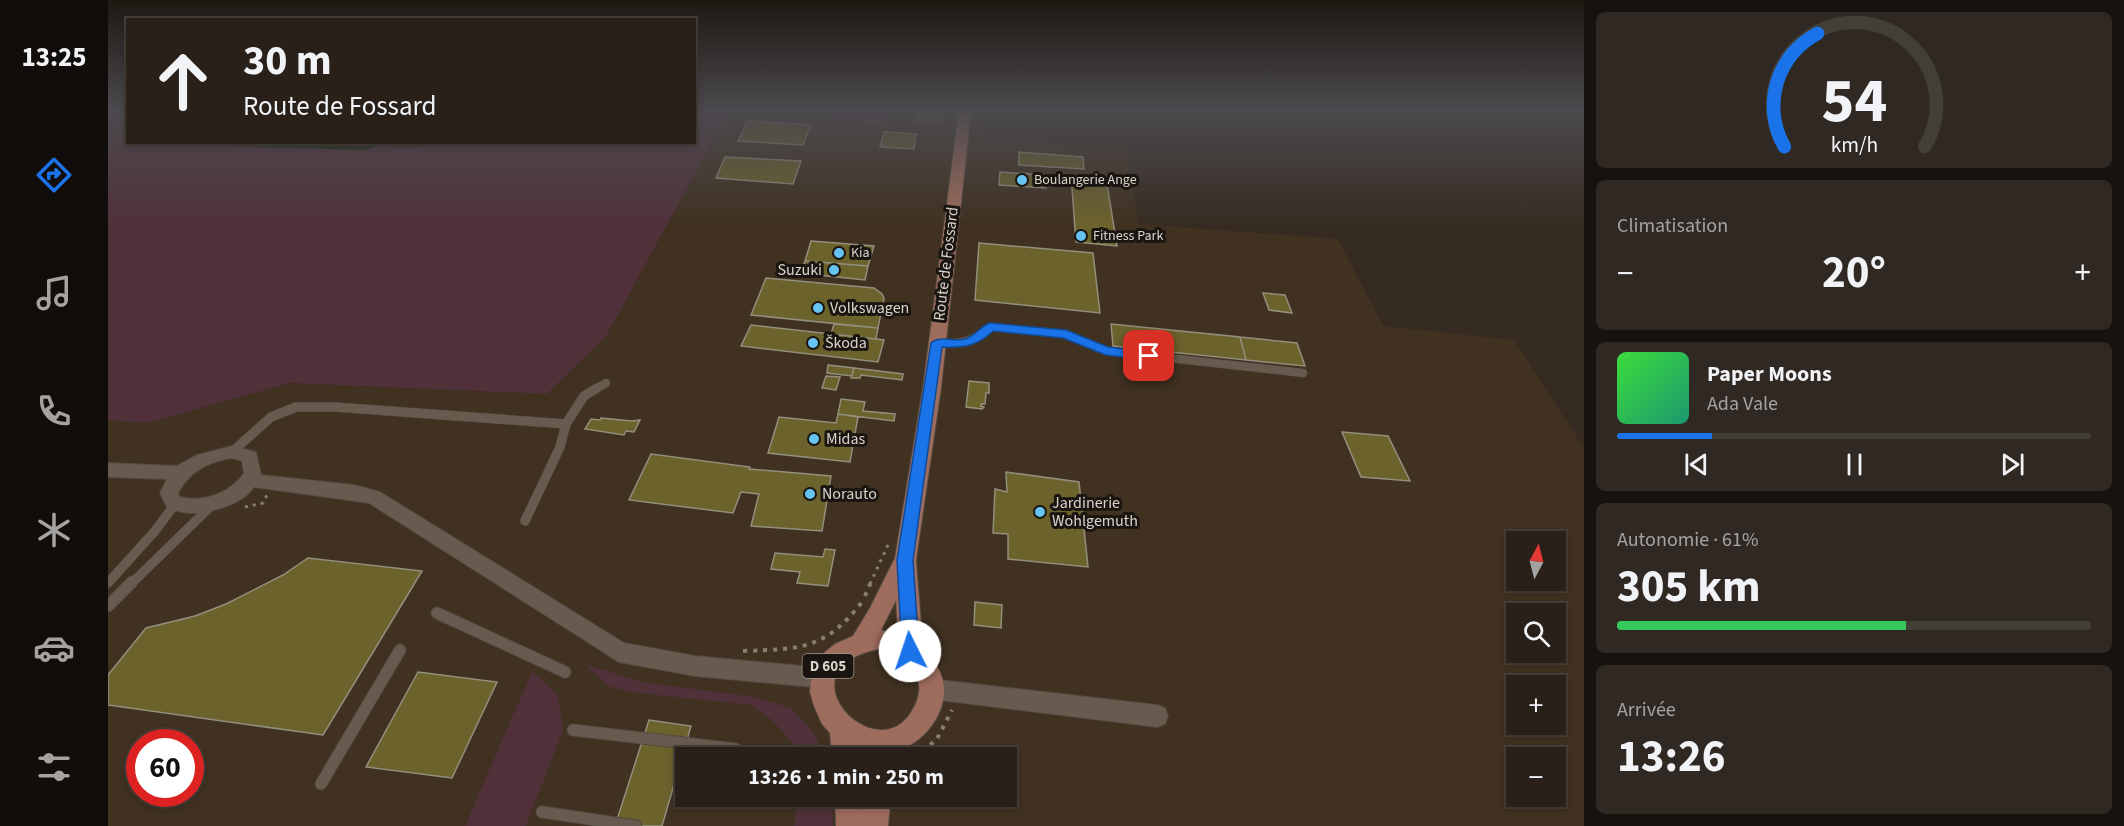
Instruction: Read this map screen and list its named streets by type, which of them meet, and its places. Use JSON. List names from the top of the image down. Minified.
{"streets":{"main road":["Route de Fossard","D 605"]},"crossings":[["Route de Fossard","D 605"]],"places":["Boulangerie Ange","Fitness Park","Kia","Suzuki","Volkswagen","Škoda","Midas","Norauto","Jardinerie Wohlgemuth"],"north":"top","page":{"tabs":"13:25","turn":["30 m","Route de Fossard"],"tile":["Climatisation",["Autonomie · 61%","305 km"],["Arrivée","13:26"]],"heat":["−","20°","+"],"song":["Paper Moons","Ada Vale"],"map_buttons":["+","−"],"limit":"60","trip":"13:26 · 1 min · 250 m","gauge":["54","km/h"]}}
